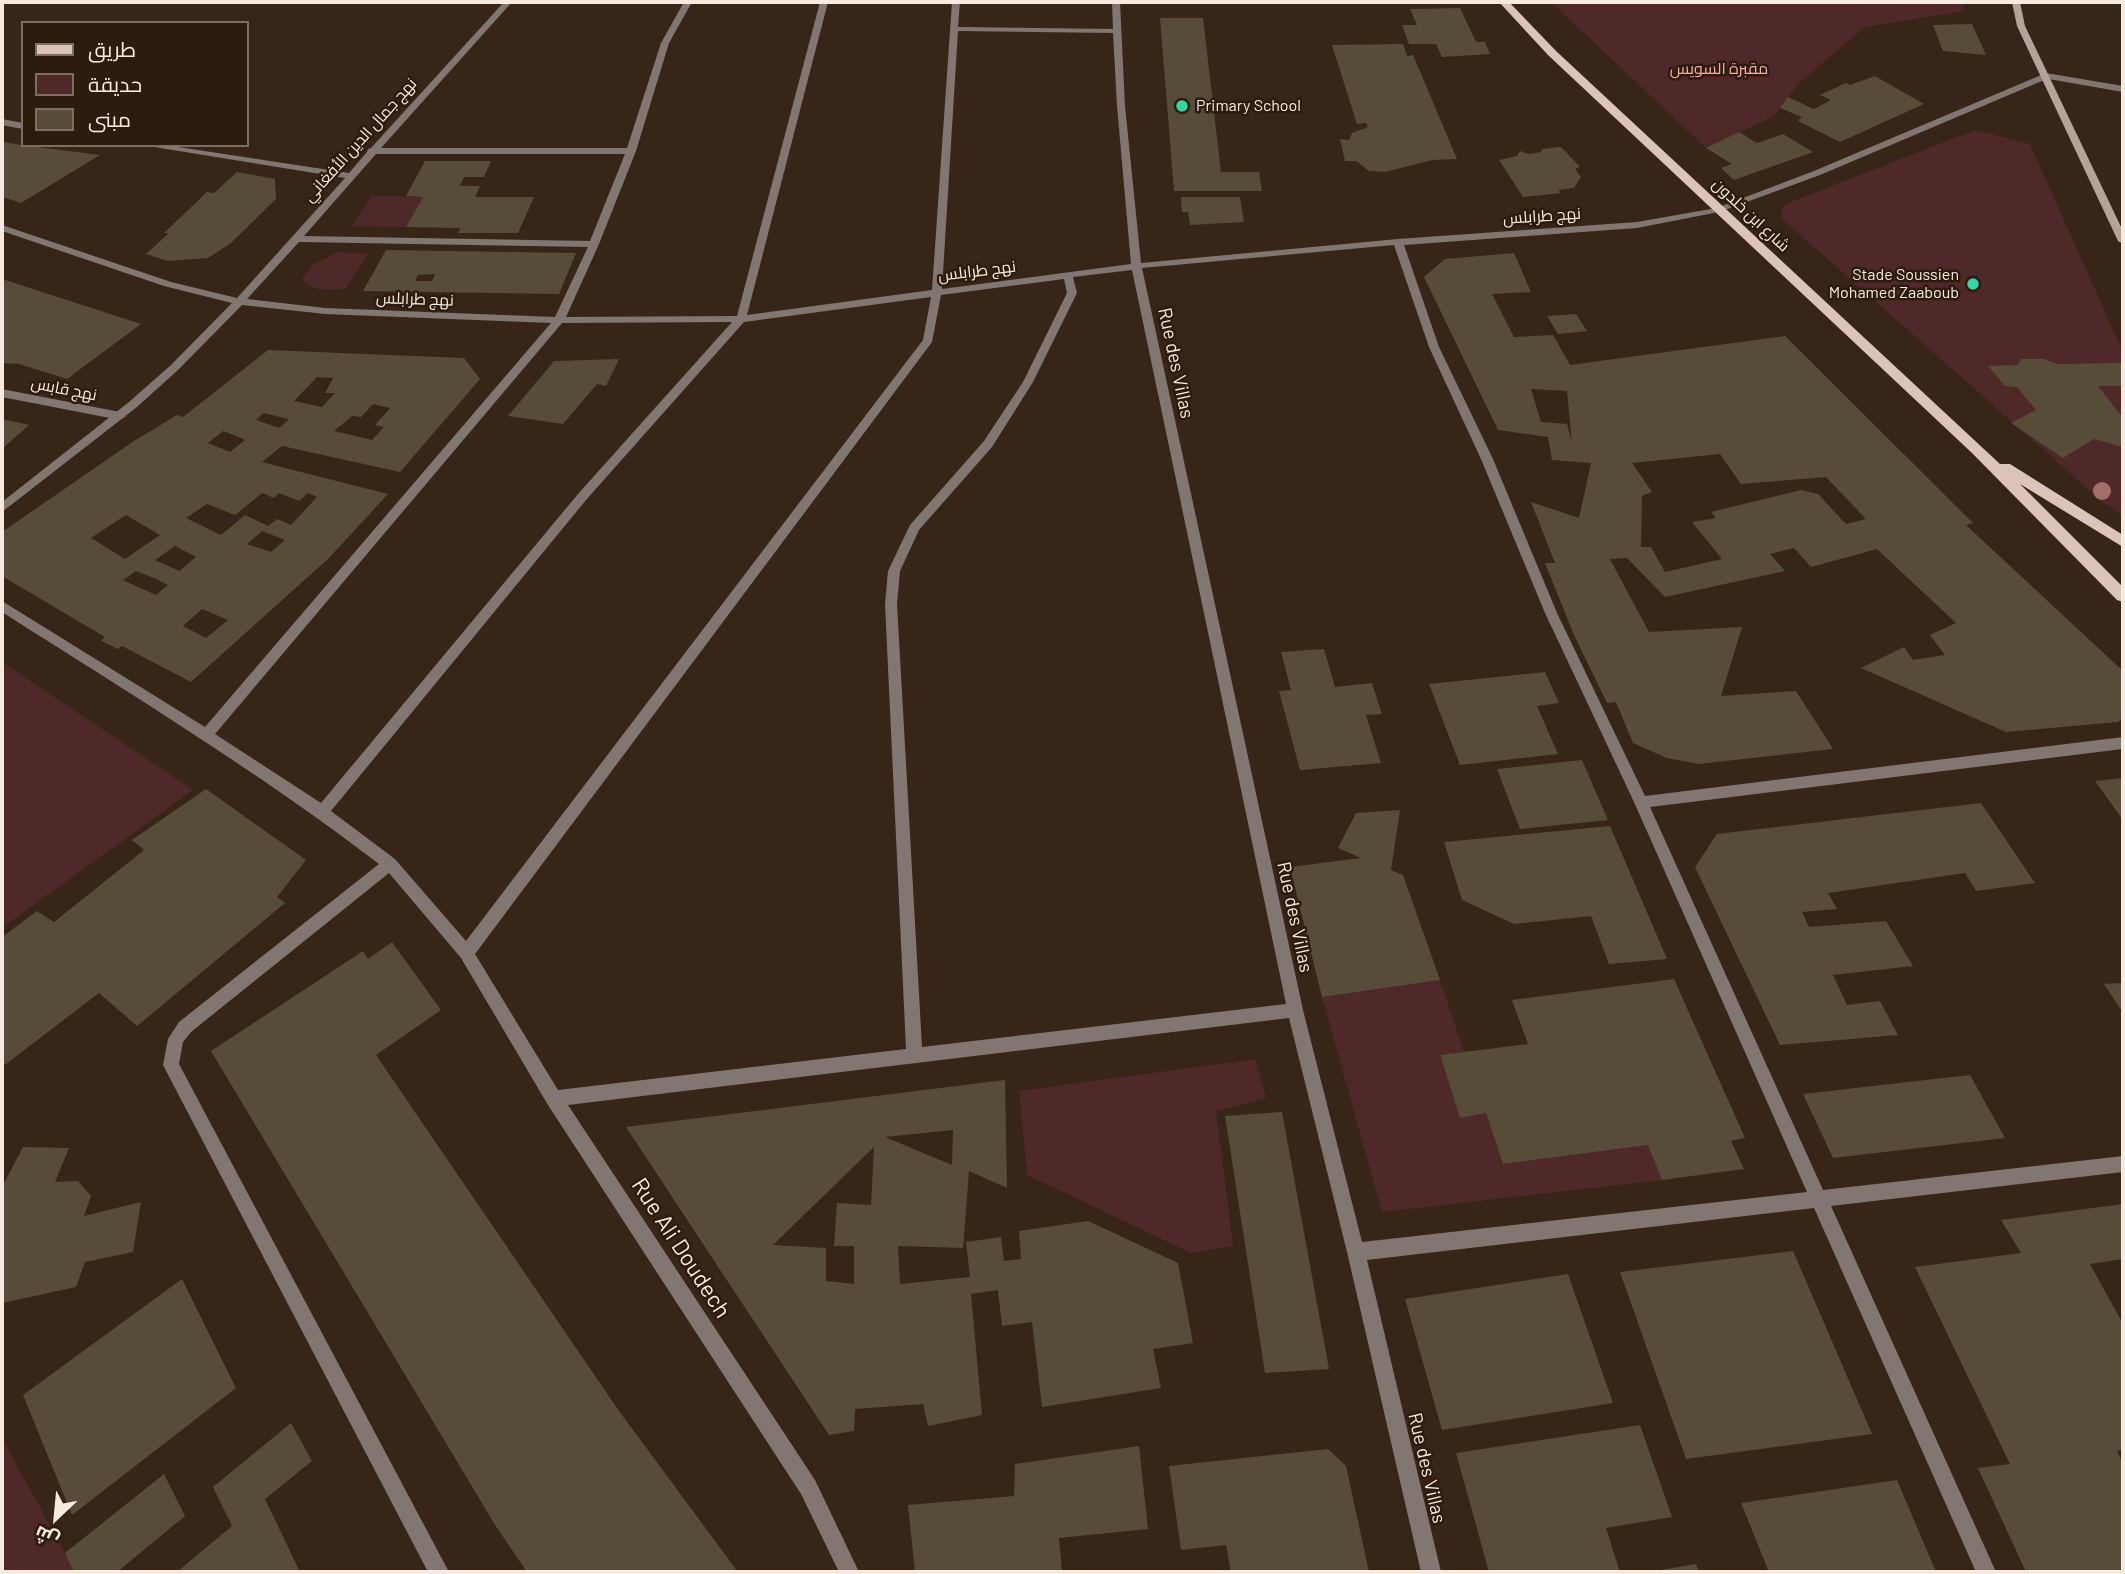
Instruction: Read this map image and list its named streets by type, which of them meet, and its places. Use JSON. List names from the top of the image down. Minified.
{"streets":{"main road":["شارع ابن خلدون"],"street":["نهج جمال الدين الأفغاني","نهج طرابلس","Rue des Villas","نهج قابس","Rue Ali Doudech"]},"crossings":[["نهج جمال الدين الأفغاني","نهج طرابلس"],["نهج جمال الدين الأفغاني","نهج قابس"],["شارع ابن خلدون","نهج طرابلس"],["نهج طرابلس","Rue des Villas"]],"parks":["مقبرة السويس"],"places":["Primary School","Stade Soussien Mohamed Zaaboub"],"legend":["طريق","حديقة","مبنى"],"north":"bottom left"}
